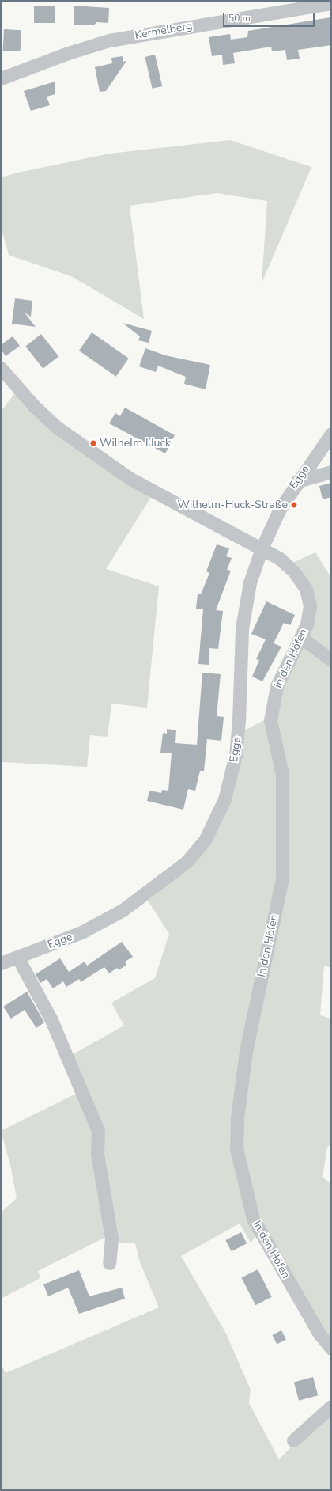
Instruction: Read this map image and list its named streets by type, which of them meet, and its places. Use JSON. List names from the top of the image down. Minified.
{"streets":{"street":["Kermelberg","Egge","In den Höfen"]},"crossings":[["Egge","In den Höfen"]],"places":["Wilhelm Huck","Wilhelm-Huck-Straße"],"scale_bar":"50 m"}
